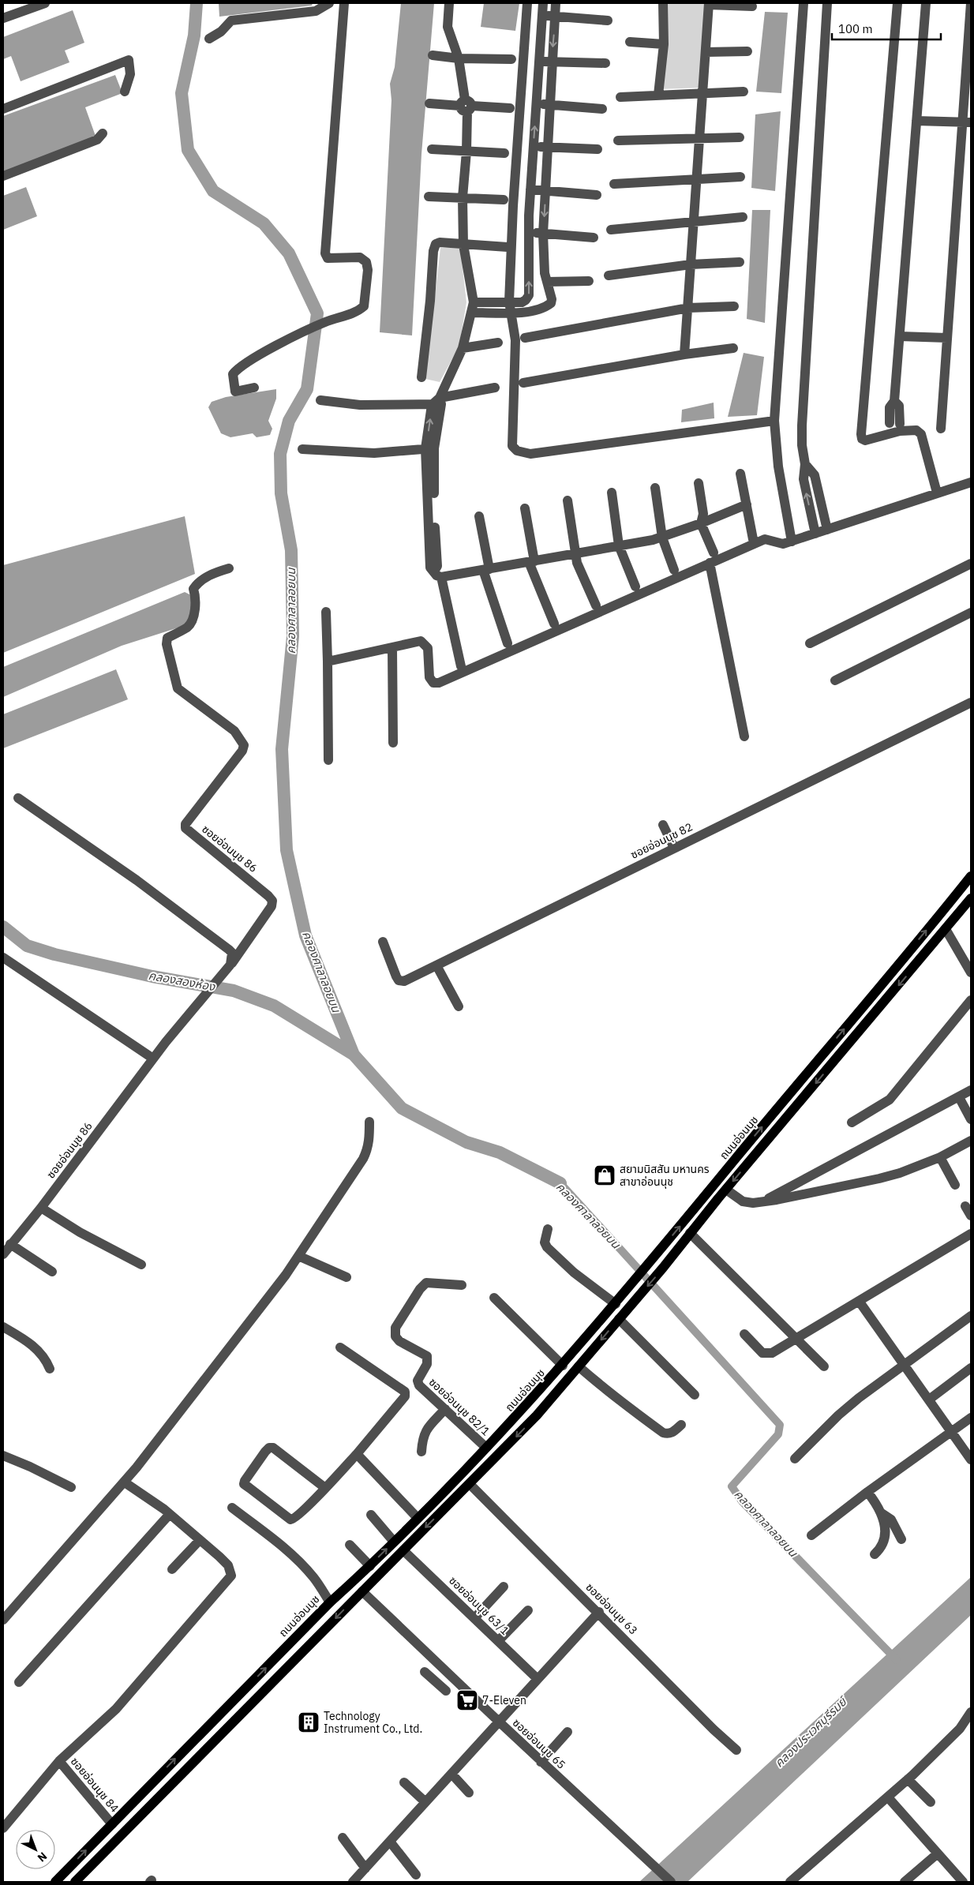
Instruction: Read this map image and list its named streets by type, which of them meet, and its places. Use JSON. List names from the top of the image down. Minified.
{"streets":{"main road":["ถนนอ่อนนุช"],"street":["ซอยอ่อนนุช 82","ซอยอ่อนนุช 86","ซอยอ่อนนุช 82/1","ซอยอ่อนนุช 63/1","ซอยอ่อนนุช 63","ซอยอ่อนนุช 65","ซอยอ่อนนุช 84"]},"crossings":[["ถนนอ่อนนุช","ซอยอ่อนนุช 82/1"],["ถนนอ่อนนุช","ซอยอ่อนนุช 84"]],"water":["คลองศาลาลอยบน","คลองสองห้อง","คลองประเวศบุรีรมย์"],"places":{"shop":["สยามนิสสัน มหานคร สาขาอ่อนนุช"],"supermarket":["7-Eleven"],"building":["Technology Instrument Co., Ltd."]},"scale_bar":"100 m","north":"bottom right"}
